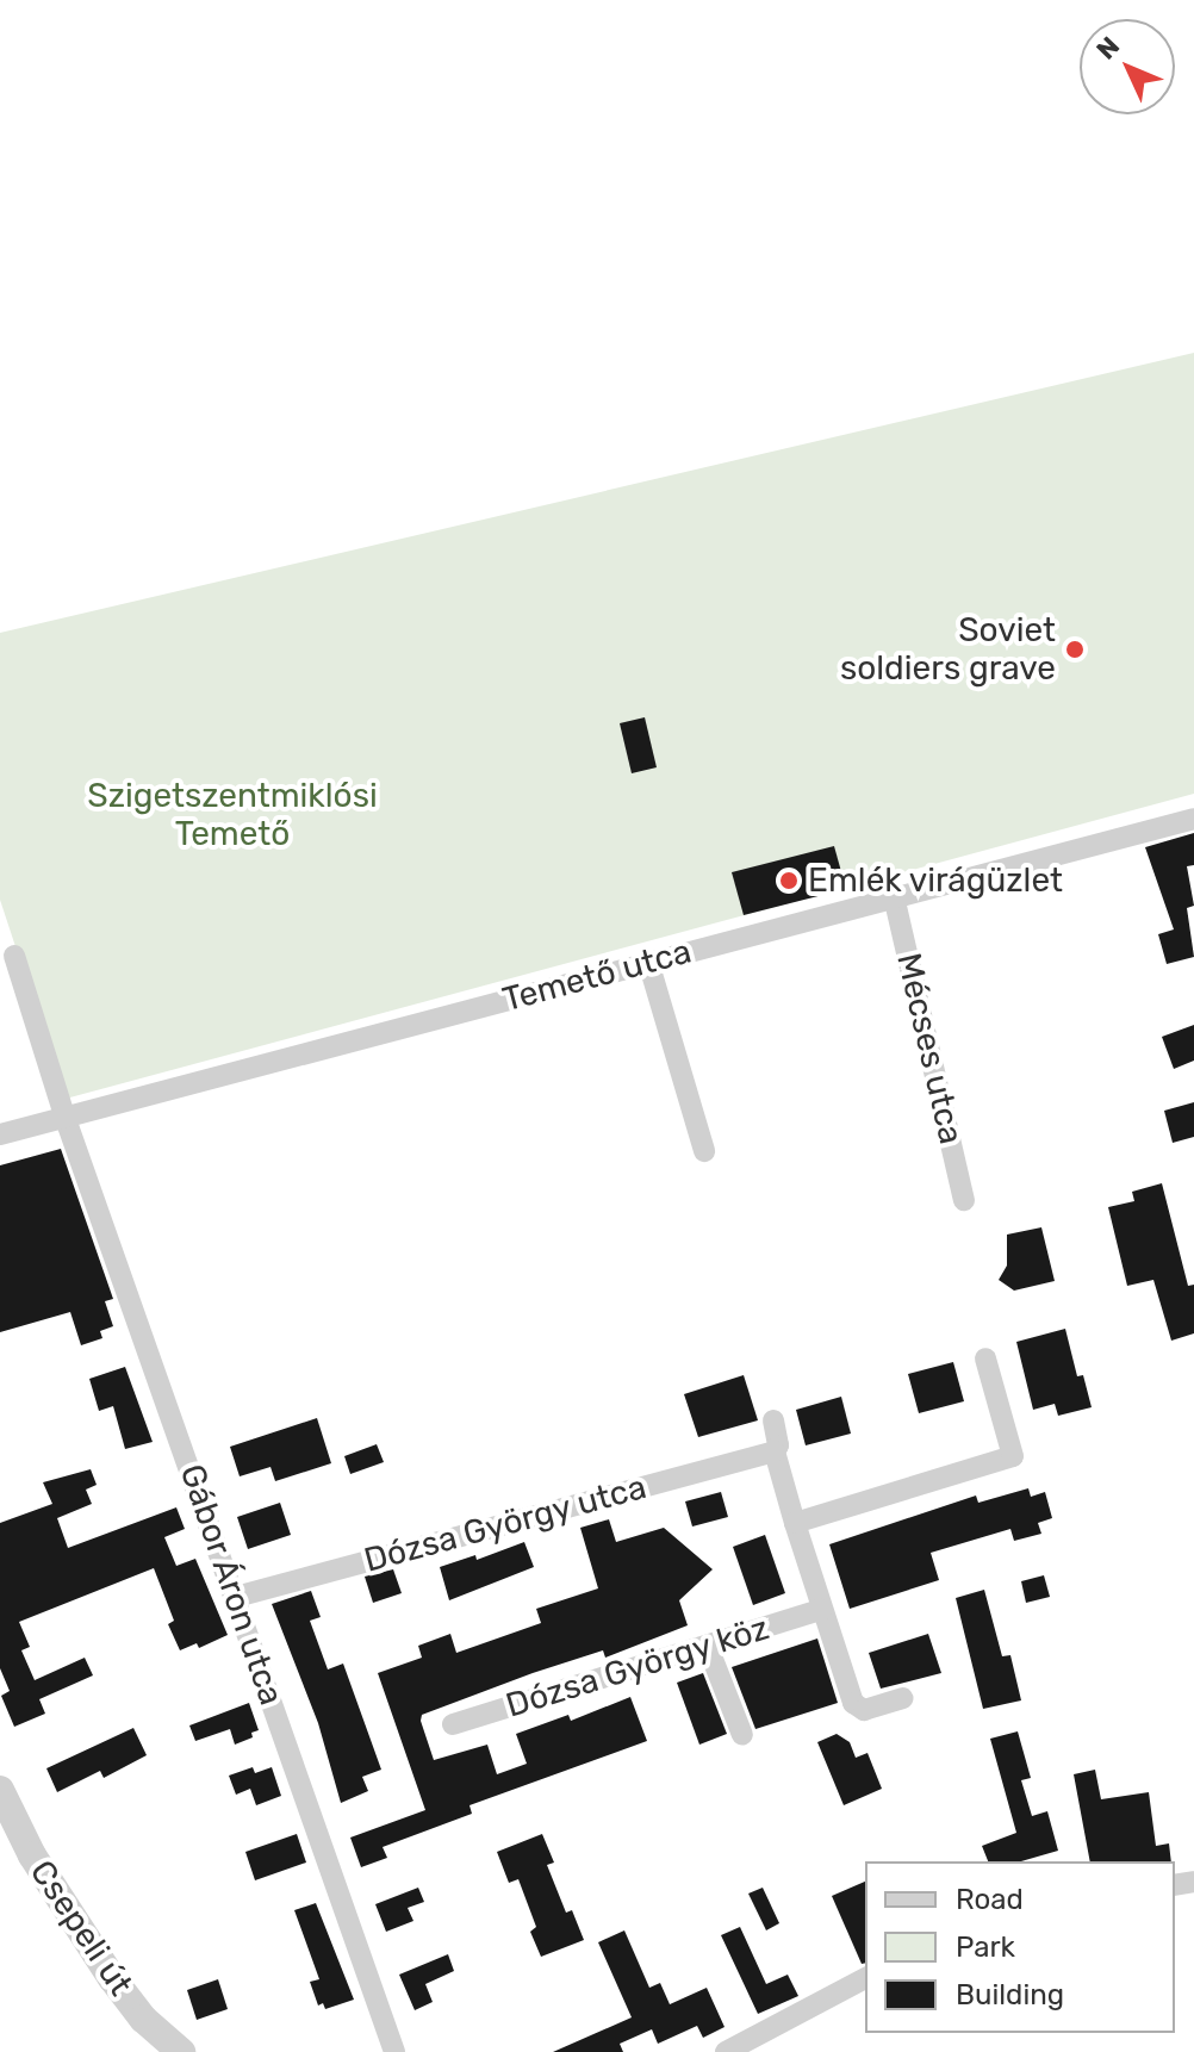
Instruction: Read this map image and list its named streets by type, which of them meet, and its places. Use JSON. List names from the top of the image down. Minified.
{"streets":{"street":["Temető utca","Mécses utca","Dózsa György utca","Gábor Áron utca","Dózsa György köz","Csepeli út"]},"crossings":[["Temető utca","Mécses utca"],["Temető utca","Gábor Áron utca"],["Dózsa György utca","Gábor Áron utca"]],"parks":["Szigetszentmiklósi Temető"],"places":["Soviet soldiers grave","Emlék virágüzlet"],"legend":["Road","Park","Building"],"north":"top left"}
